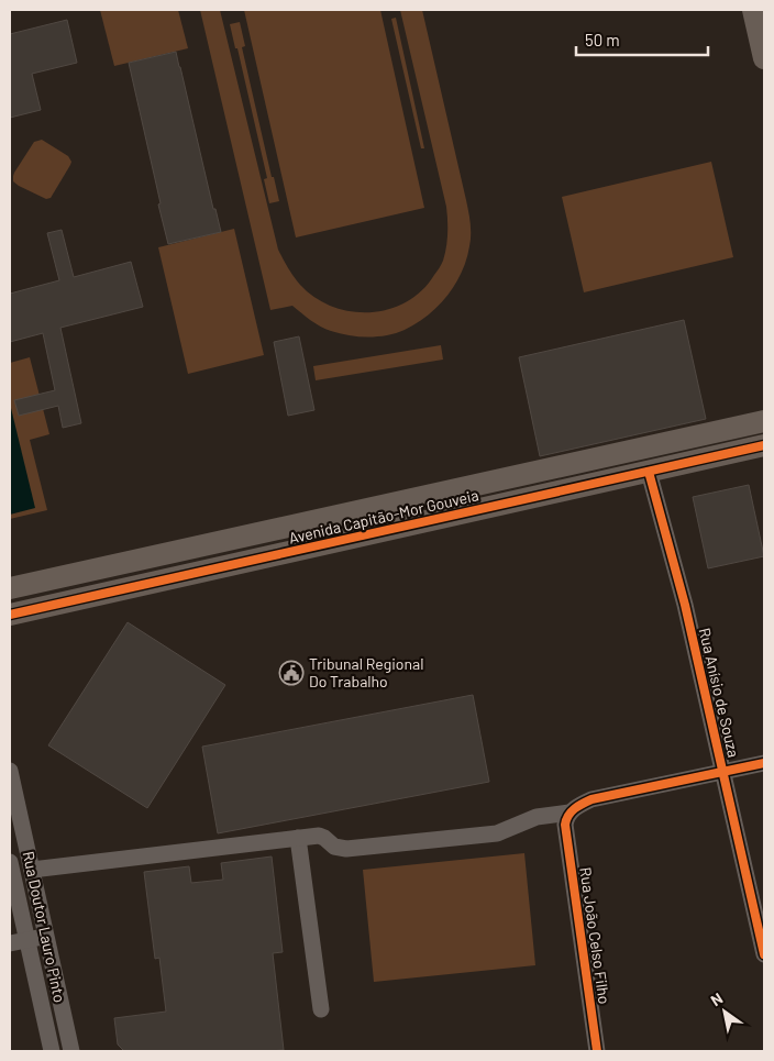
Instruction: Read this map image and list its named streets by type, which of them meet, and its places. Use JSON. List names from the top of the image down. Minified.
{"streets":{"main road":["Avenida Capitão-Mor Gouveia"],"street":["Rua Anísio de Souza","Rua Doutor Lauro Pinto","Rua João Celso Filho"]},"crossings":[["Avenida Capitão-Mor Gouveia","Rua Anísio de Souza"]],"places":{"public building":["Tribunal Regional Do Trabalho"]},"scale_bar":"50 m","north":"top left"}
